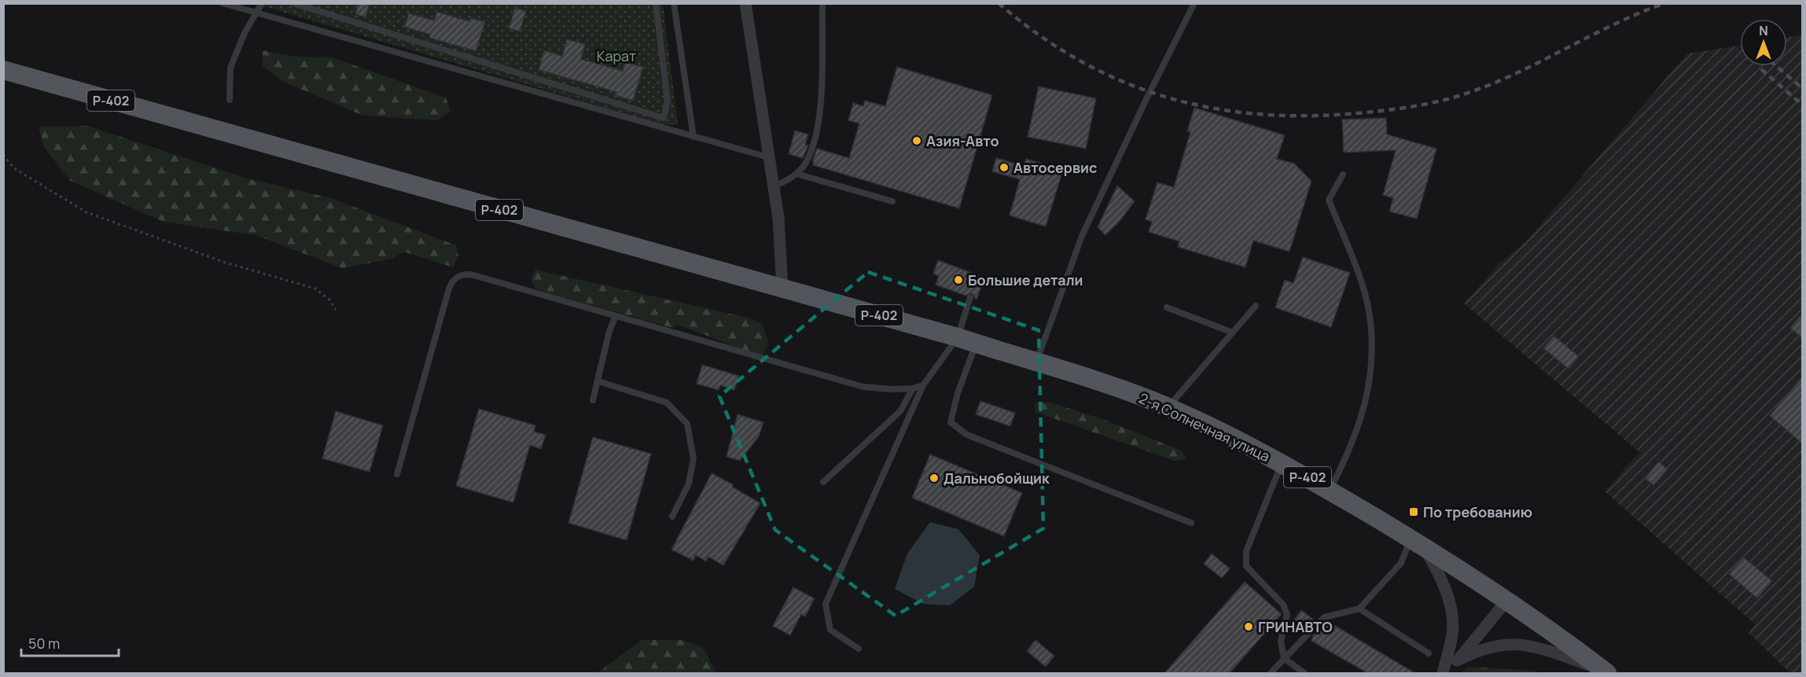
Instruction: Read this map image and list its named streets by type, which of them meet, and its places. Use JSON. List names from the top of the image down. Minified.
{"streets":{"main road":["Р-402","2-я Солнечная улица"]},"crossings":[["Р-402","2-я Солнечная улица"]],"parks":["Карат"],"places":{"other":["Азия-Авто","Автосервис","Большие детали","Дальнобойщик","ГРИНАВТО"],"transit":["По требованию"]},"scale_bar":"50 m","north":"top"}
